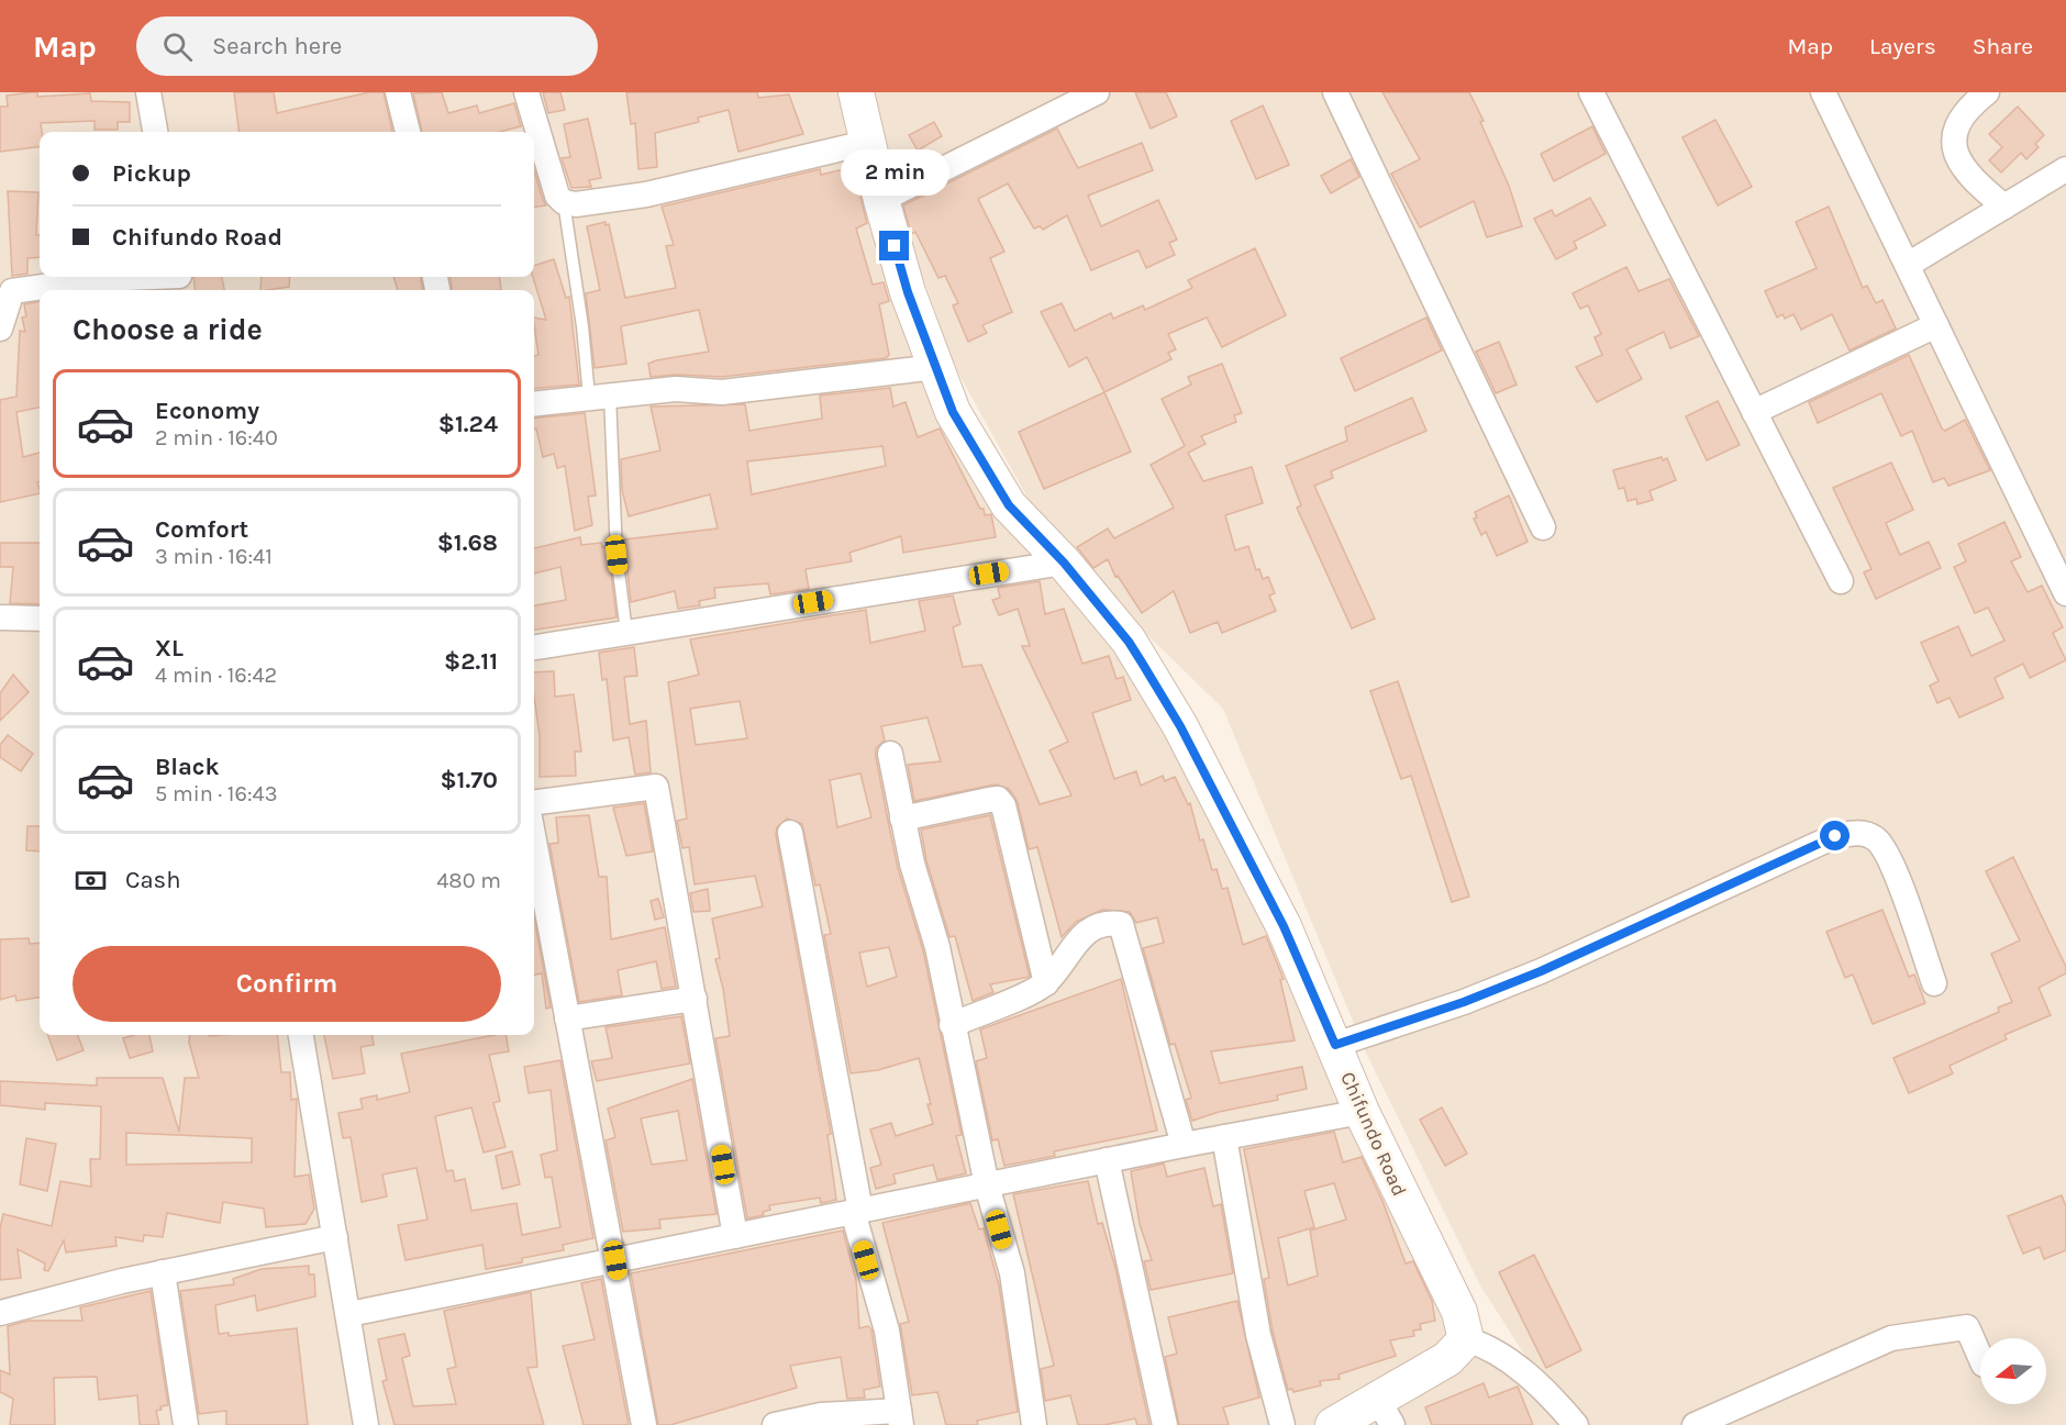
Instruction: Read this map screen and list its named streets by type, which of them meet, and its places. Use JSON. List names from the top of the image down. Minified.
{"streets":{"street":["Chifundo Road"]},"north":"left","page":{"header":"Map","search":"Search here","nav":["Map","Layers","Share"],"banner":["Pickup","Chifundo Road"],"bubble":"2 min","heading":"Choose a ride","list":[{"name":"Economy","note":"2 min · 16:40","value":"$1.24"},{"name":"Comfort","note":"3 min · 16:41","value":"$1.68"},{"name":"XL","note":"4 min · 16:42","value":"$2.11"},{"name":"Black","note":"5 min · 16:43","value":"$1.70"}],"pay":["Cash","480 m"],"buttons":"Confirm"}}
